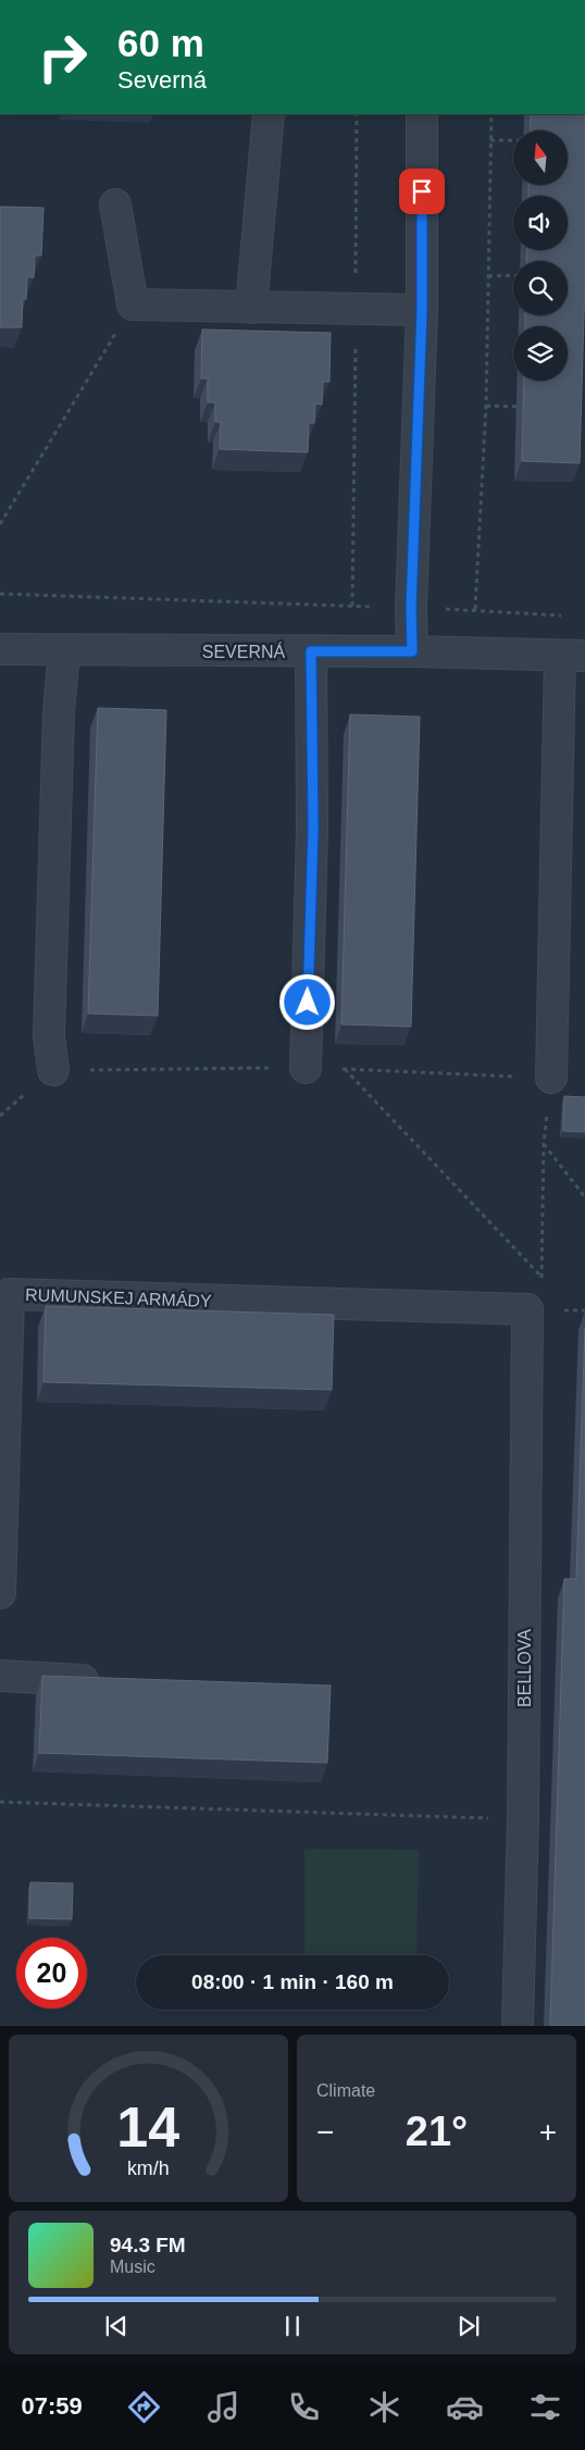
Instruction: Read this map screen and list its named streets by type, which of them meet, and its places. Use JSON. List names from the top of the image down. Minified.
{"streets":{"street":["SEVERNÁ","RUMUNSKEJ ARMÁDY","BELLOVA"]},"crossings":[["RUMUNSKEJ ARMÁDY","BELLOVA"]],"north":"top","page":{"turn":["60 m","Severná"],"limit":"20","trip":"08:00 · 1 min · 160 m","tile":"Climate","heat":["−","21°","+"],"song":["94.3 FM","Music"],"tabs":"07:59","gauge":["14","km/h"]}}
